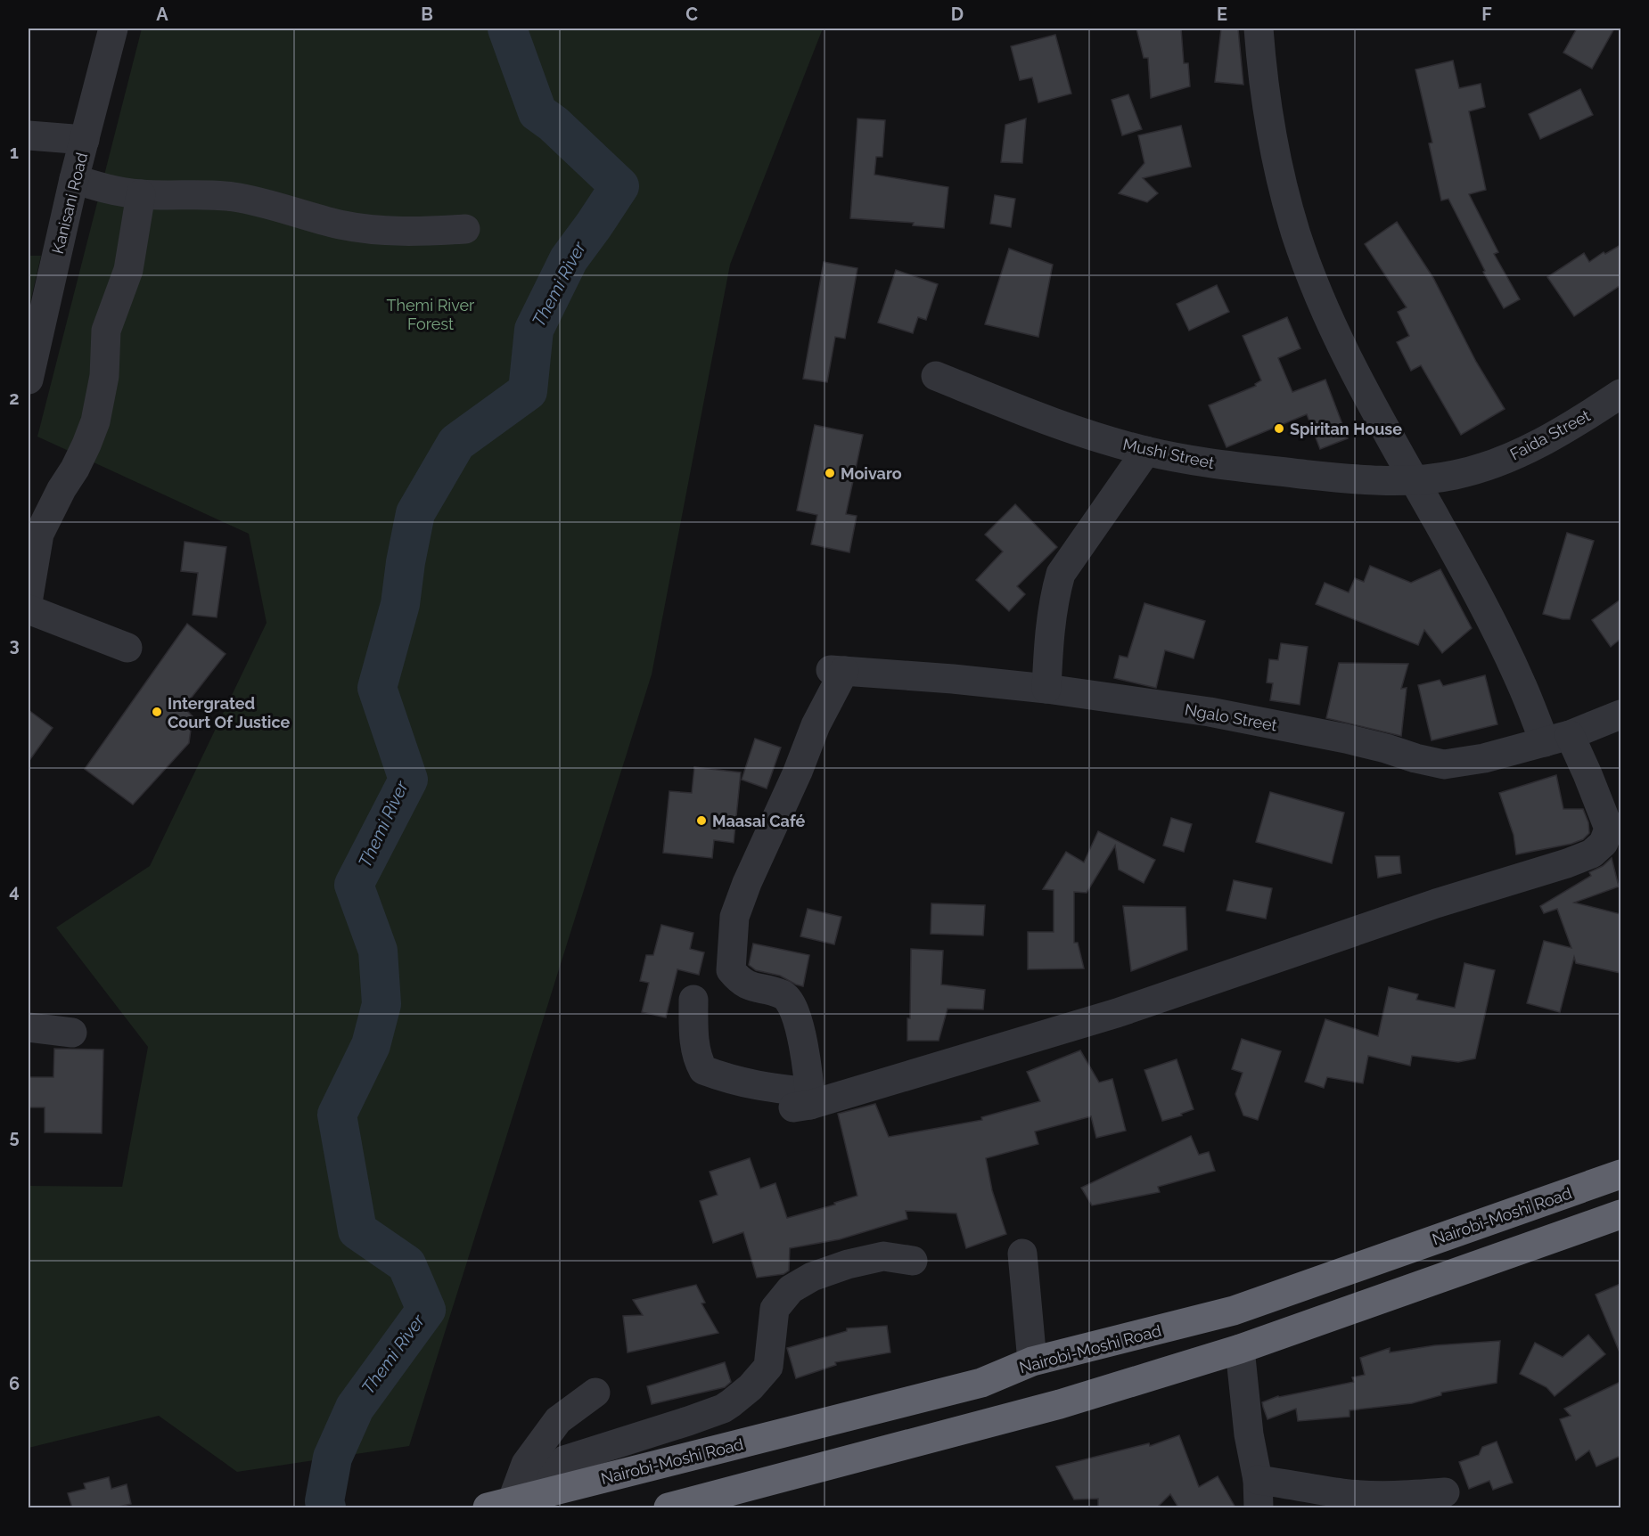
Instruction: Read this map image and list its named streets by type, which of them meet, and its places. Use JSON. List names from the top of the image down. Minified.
{"streets":{"highway":["Nairobi-Moshi Road"],"street":["Kanisani Road","Faida Street","Mushi Street","Ngalo Street"]},"crossings":[["Faida Street","Mushi Street"]],"water":["Themi River"],"parks":["Themi River Forest"],"places":["Spiritan House","Moivaro","Intergrated Court Of Justice","Maasai Café"],"grid":{"columns":["A","B","C","D","E","F"],"rows":["1","2","3","4","5","6"]}}
